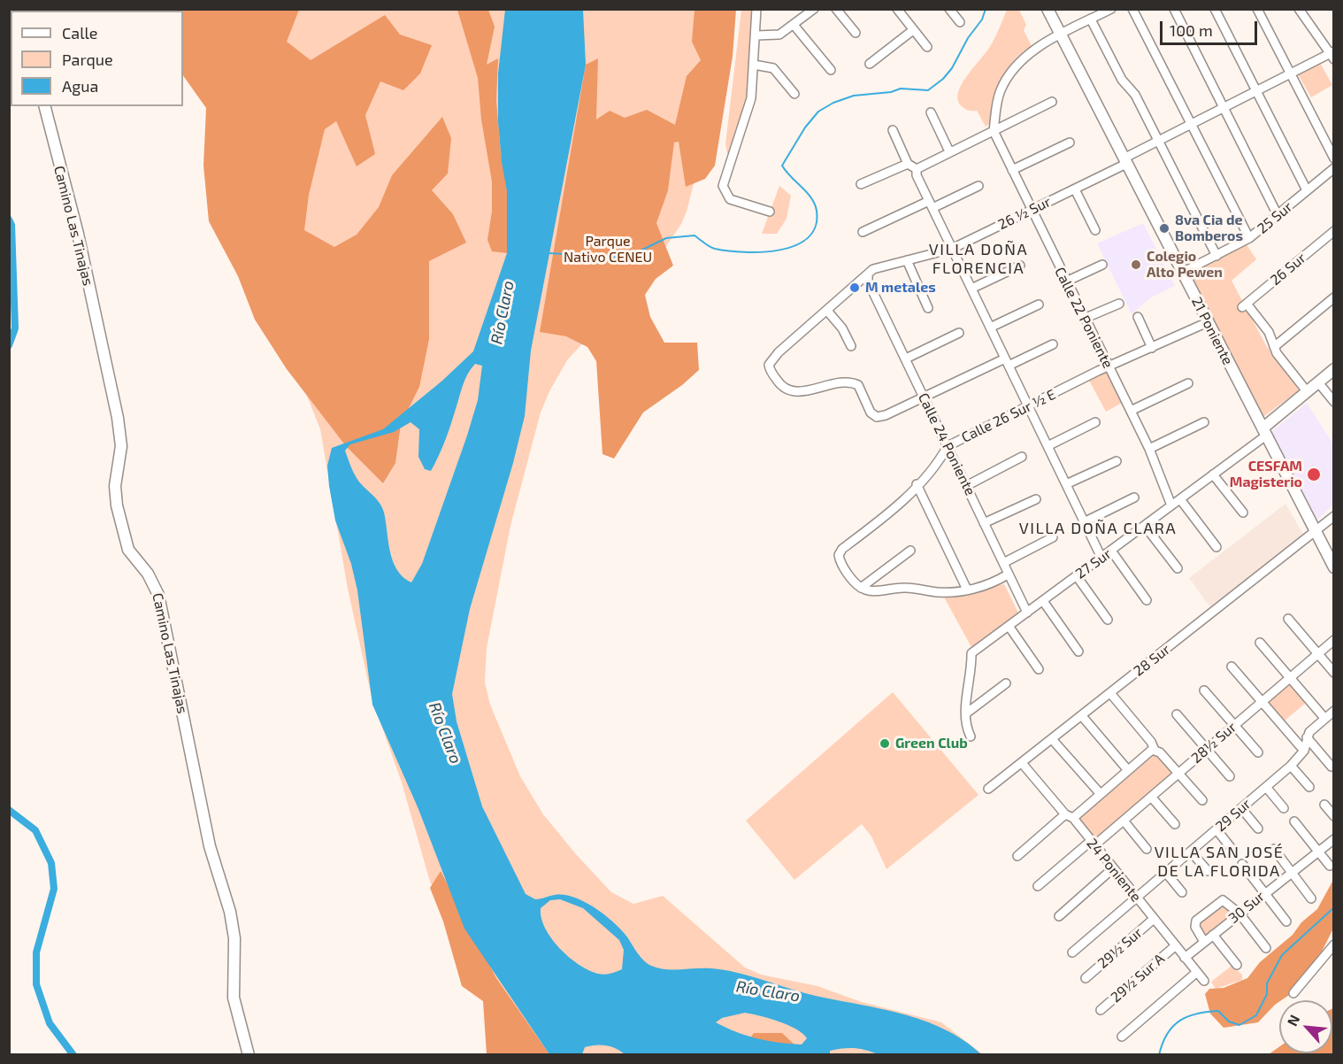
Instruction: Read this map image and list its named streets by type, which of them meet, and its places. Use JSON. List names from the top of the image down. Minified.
{"streets":{"street":["26 ½ Sur","25 Sur","Camino Las Tinajas","26 Sur","Calle 22 Poniente","21 Poniente","Calle 26 Sur ½ E","Calle 24 Poniente","27 Sur","28 Sur","28½ Sur","29 Sur","24 Poniente","30 Sur","29½ Sur","29½ Sur A"]},"crossings":[["26 ½ Sur","Calle 22 Poniente"],["26 ½ Sur","21 Poniente"],["26 ½ Sur","Calle 24 Poniente"],["25 Sur","21 Poniente"],["Calle 22 Poniente","Calle 26 Sur ½ E"],["Calle 22 Poniente","27 Sur"],["21 Poniente","Calle 26 Sur ½ E"],["21 Poniente","27 Sur"],["21 Poniente","28 Sur"],["Calle 26 Sur ½ E","Calle 24 Poniente"],["Calle 24 Poniente","27 Sur"],["28 Sur","24 Poniente"],["28½ Sur","24 Poniente"],["29 Sur","24 Poniente"],["24 Poniente","30 Sur"],["24 Poniente","29½ Sur"],["24 Poniente","29½ Sur A"]],"districts":["VILLA DOÑA FLORENCIA","VILLA DOÑA CLARA","VILLA SAN JOSÉ DE LA FLORIDA"],"water":["Río Claro"],"parks":["Parque Nativo CENEU"],"places":["8va Cia de Bomberos","Colegio Alto Pewen","M metales","CESFAM Magisterio","Green Club"],"legend":["Calle","Parque","Agua"],"scale_bar":"100 m","north":"top left"}
